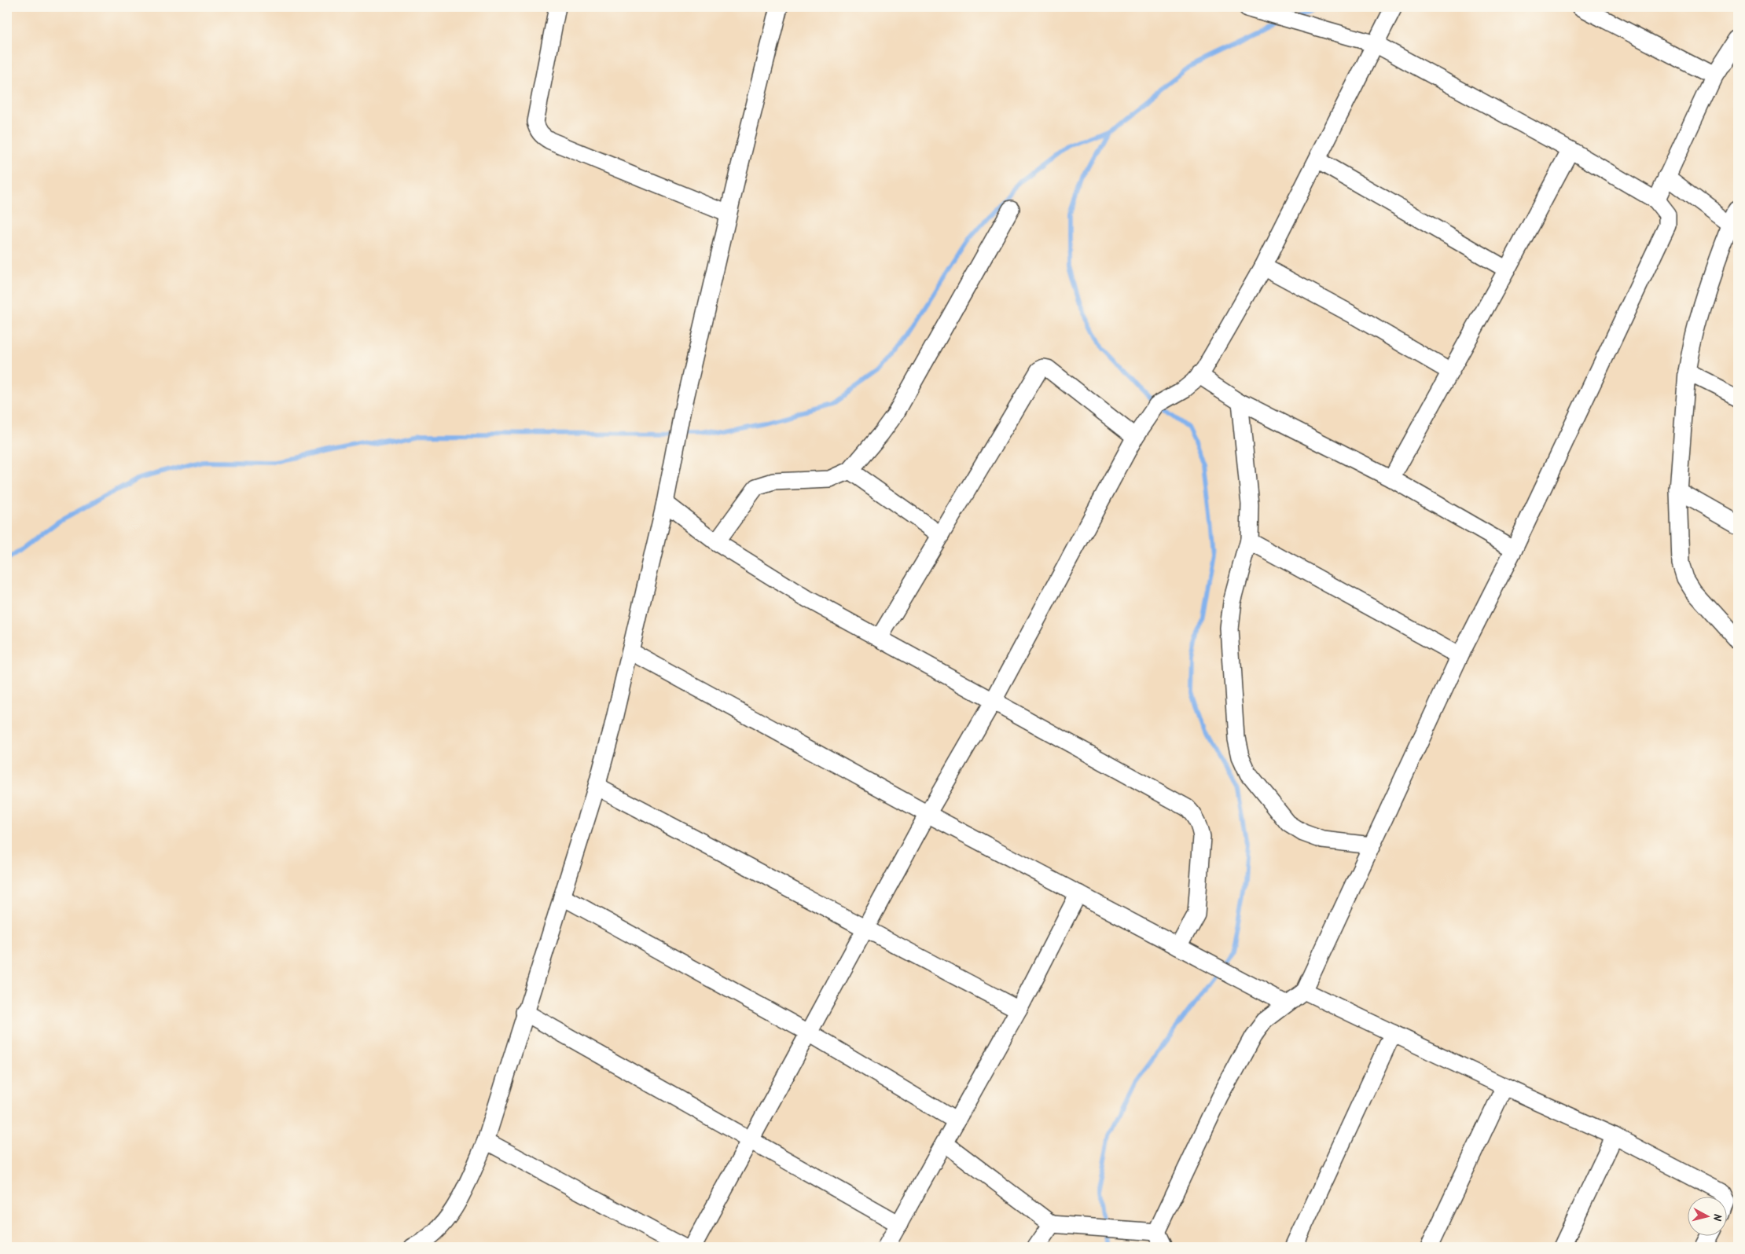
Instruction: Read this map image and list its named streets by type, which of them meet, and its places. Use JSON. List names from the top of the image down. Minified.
{"north":"right"}
